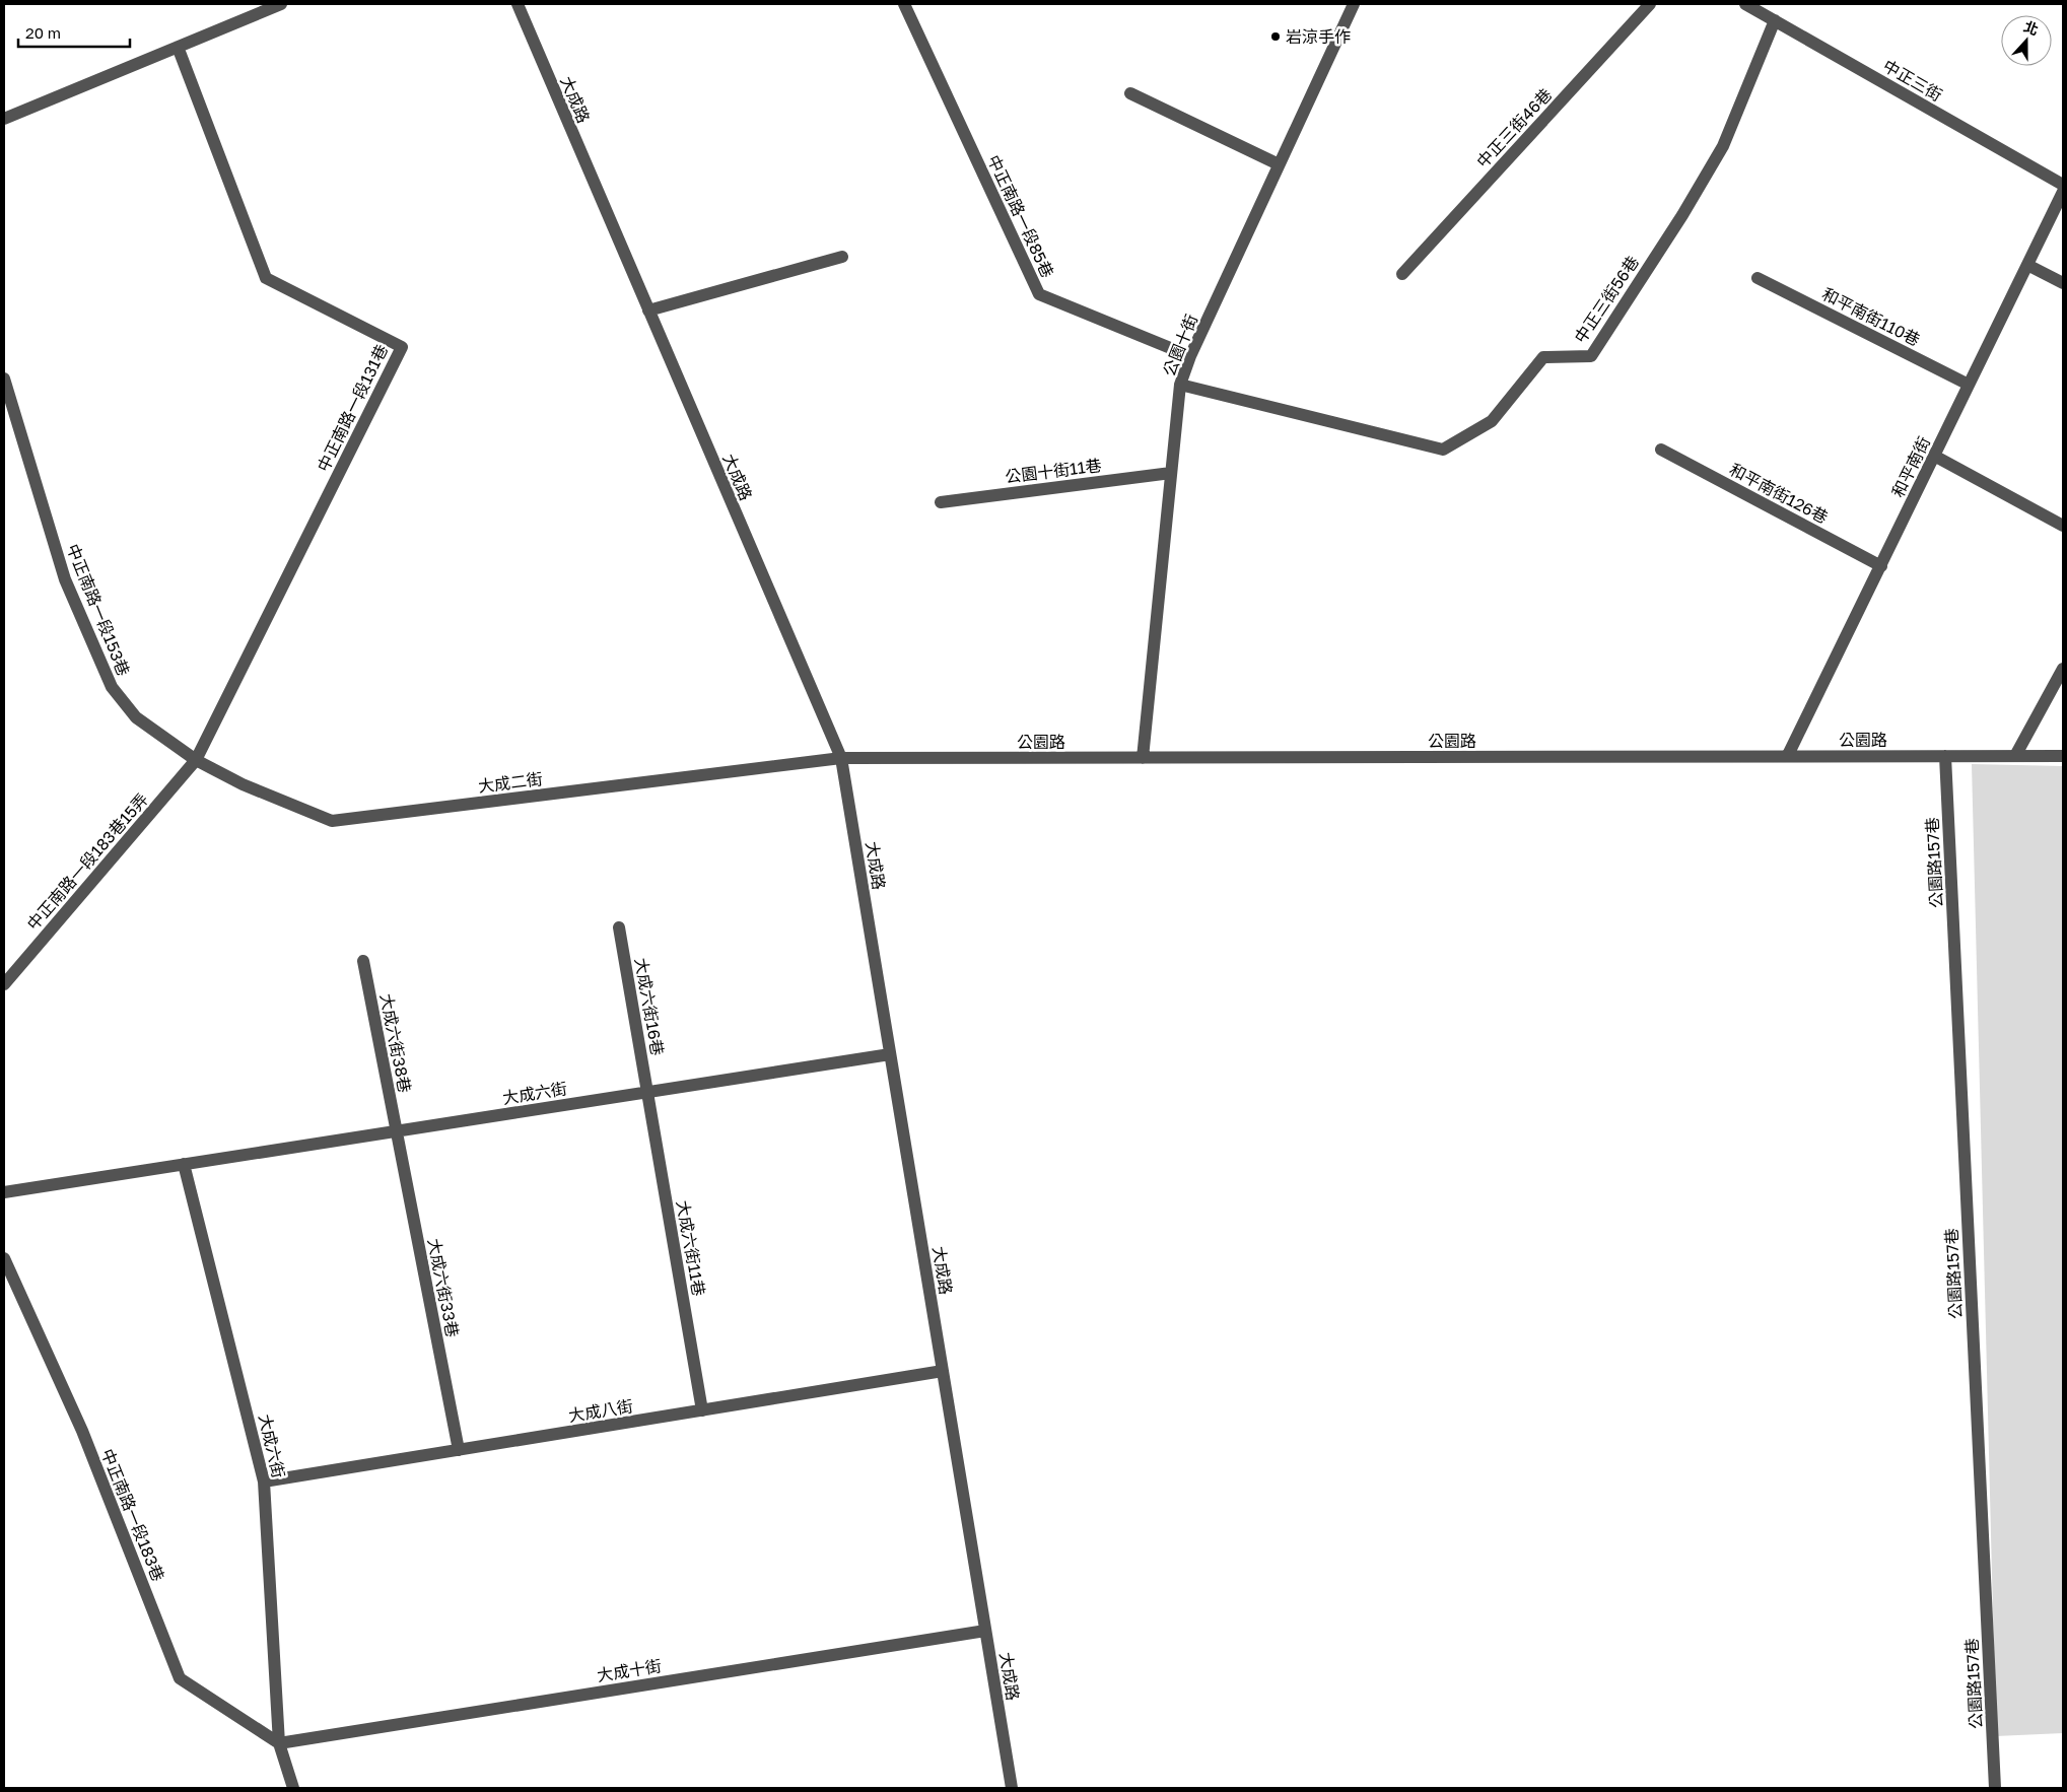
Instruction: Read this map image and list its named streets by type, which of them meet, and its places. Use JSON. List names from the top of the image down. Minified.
{"streets":{"street":["中正三街","大成路","中正三街46巷","中正南路一段85巷","中正三街56巷","和平南街110巷","公園十街","中正南路一段131巷","和平南街","公園十街11巷","和平南街126巷","中正南路一段153巷","公園路","大成二街","中正南路一段183巷15弄","公園路157巷","大成六街16巷","大成六街38巷","大成六街","大成六街11巷","大成六街33巷","大成八街","中正南路一段183巷","大成十街"]},"crossings":[["中正三街","中正三街56巷"],["大成路","公園路"],["大成路","大成二街"],["大成路","大成六街"],["大成路","大成八街"],["大成路","大成十街"],["中正南路一段85巷","公園十街"],["中正三街56巷","公園十街"],["和平南街110巷","和平南街"],["公園十街","公園十街11巷"],["公園十街","公園路"],["中正南路一段131巷","中正南路一段153巷"],["中正南路一段131巷","大成二街"],["中正南路一段131巷","中正南路一段183巷15弄"],["和平南街","和平南街126巷"],["和平南街","公園路"],["中正南路一段153巷","大成二街"],["中正南路一段153巷","中正南路一段183巷15弄"],["公園路","大成二街"],["公園路","公園路157巷"],["大成二街","中正南路一段183巷15弄"],["大成六街16巷","大成六街"],["大成六街16巷","大成六街11巷"],["大成六街38巷","大成六街"],["大成六街38巷","大成六街33巷"],["大成六街","大成六街11巷"],["大成六街","大成六街33巷"],["大成六街","大成八街"],["大成六街","中正南路一段183巷"],["大成六街","大成十街"],["大成六街11巷","大成八街"],["大成六街33巷","大成八街"],["中正南路一段183巷","大成十街"]],"places":["岩涼手作"],"scale_bar":"20 m","north":"top"}
